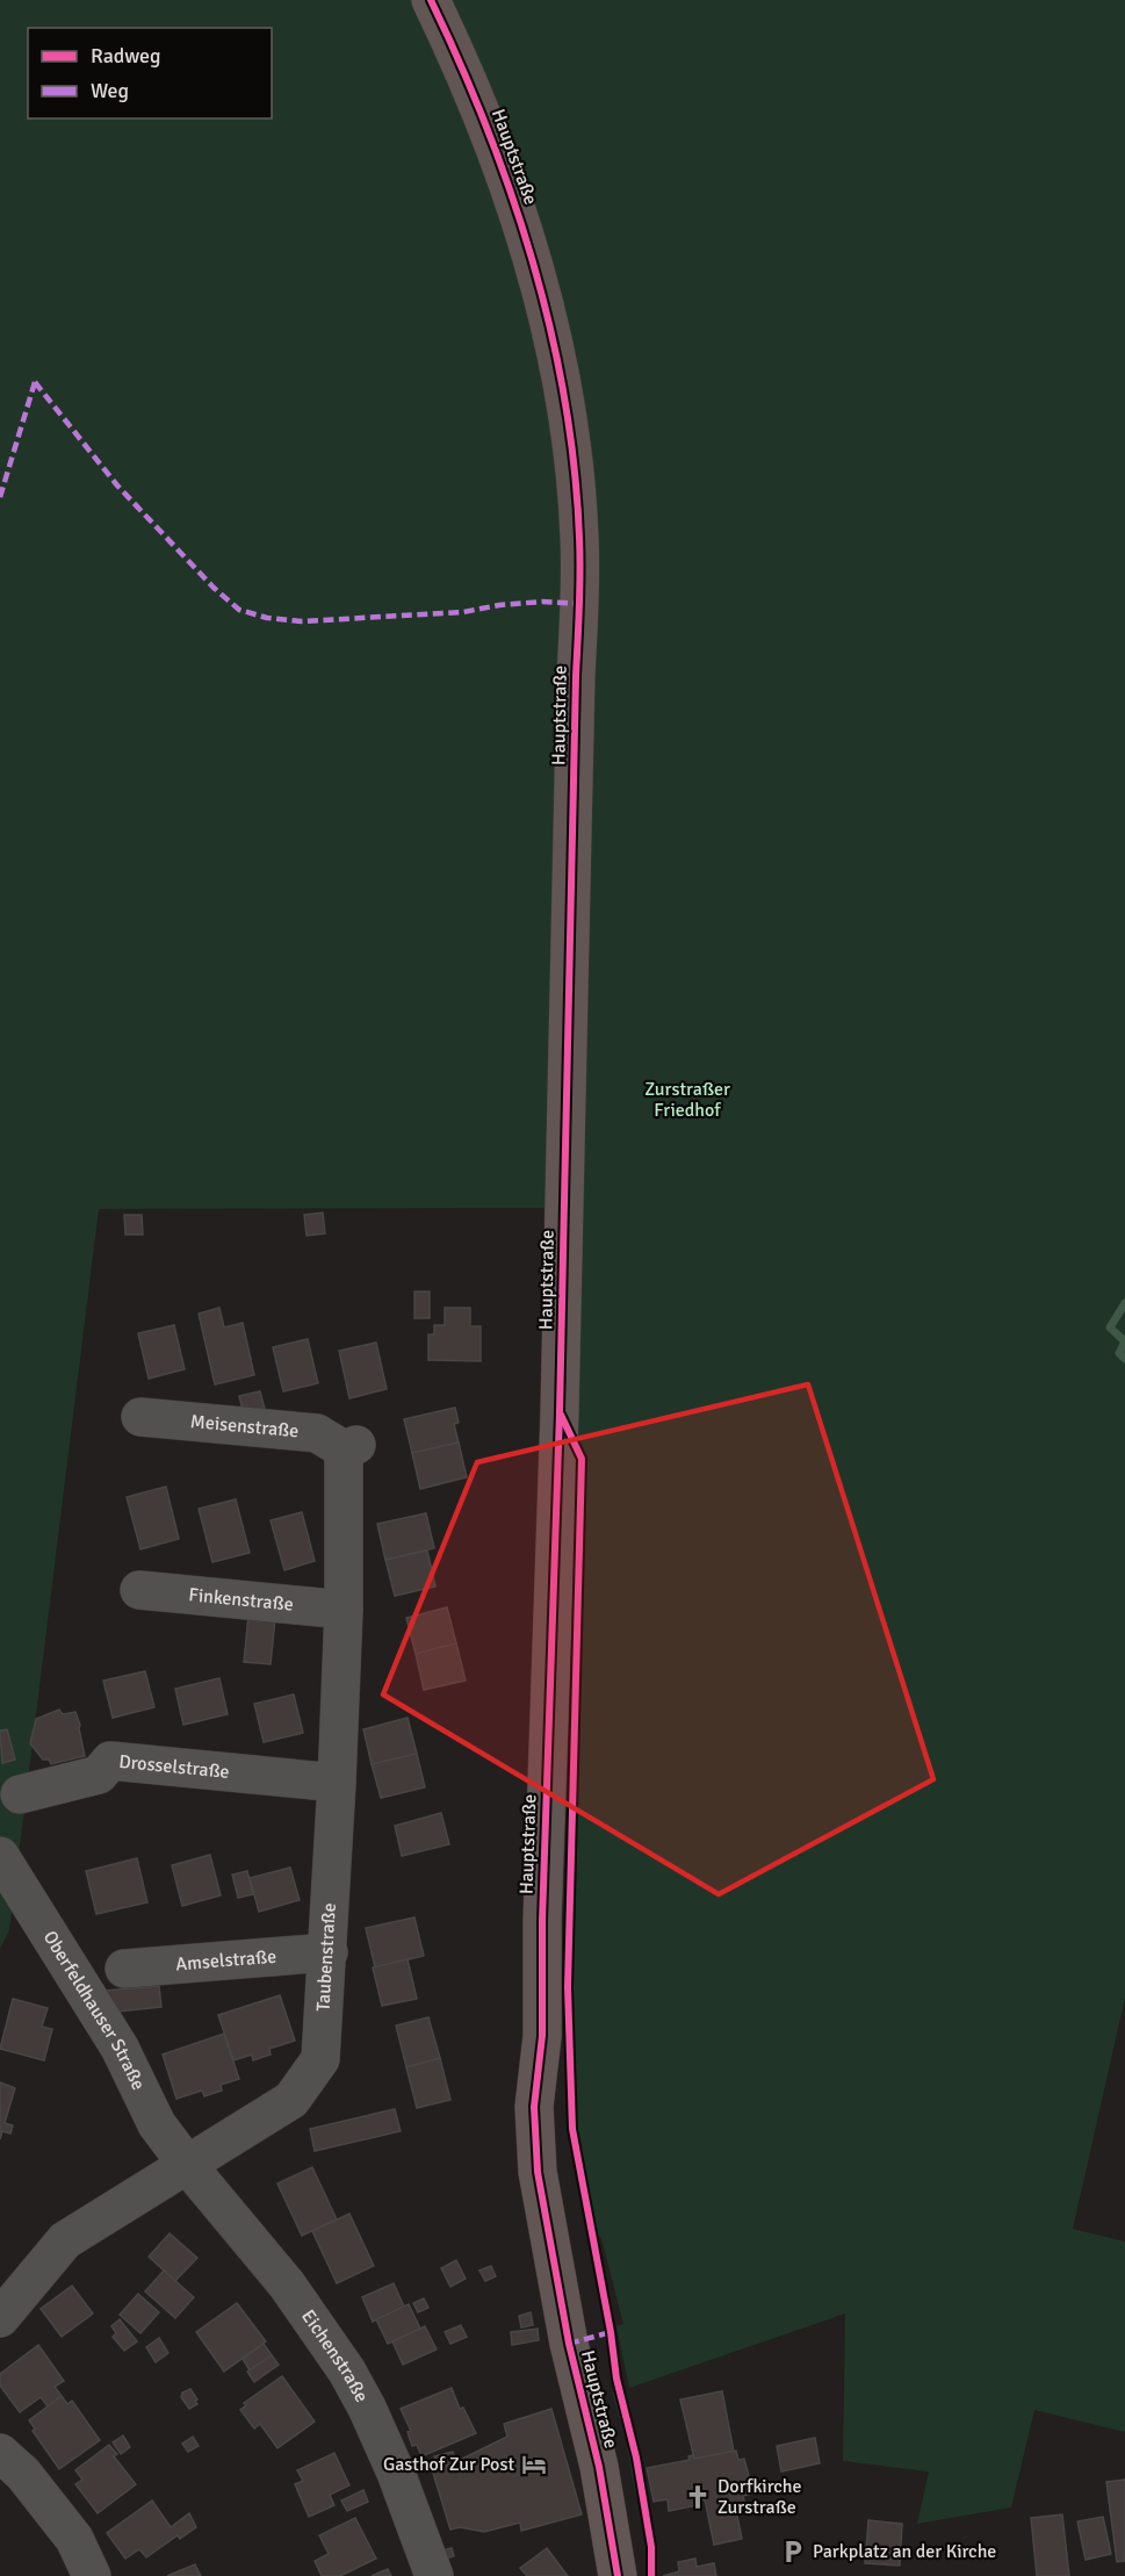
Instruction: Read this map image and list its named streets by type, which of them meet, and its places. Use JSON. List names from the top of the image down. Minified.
{"streets":{"main road":["Hauptstraße"],"street":["Meisenstraße","Finkenstraße","Drosselstraße","Taubenstraße","Amselstraße","Oberfeldhauser Straße","Eichenstraße"]},"crossings":[["Meisenstraße","Taubenstraße"],["Finkenstraße","Taubenstraße"],["Drosselstraße","Taubenstraße"],["Taubenstraße","Amselstraße"],["Taubenstraße","Oberfeldhauser Straße"],["Taubenstraße","Eichenstraße"],["Oberfeldhauser Straße","Eichenstraße"]],"parks":["Zurstraßer Friedhof"],"places":{"hotel":["Gasthof Zur Post"],"church":["Dorfkirche Zurstraße"],"parking":["Parkplatz an der Kirche"]},"legend":["Radweg","Weg"]}
